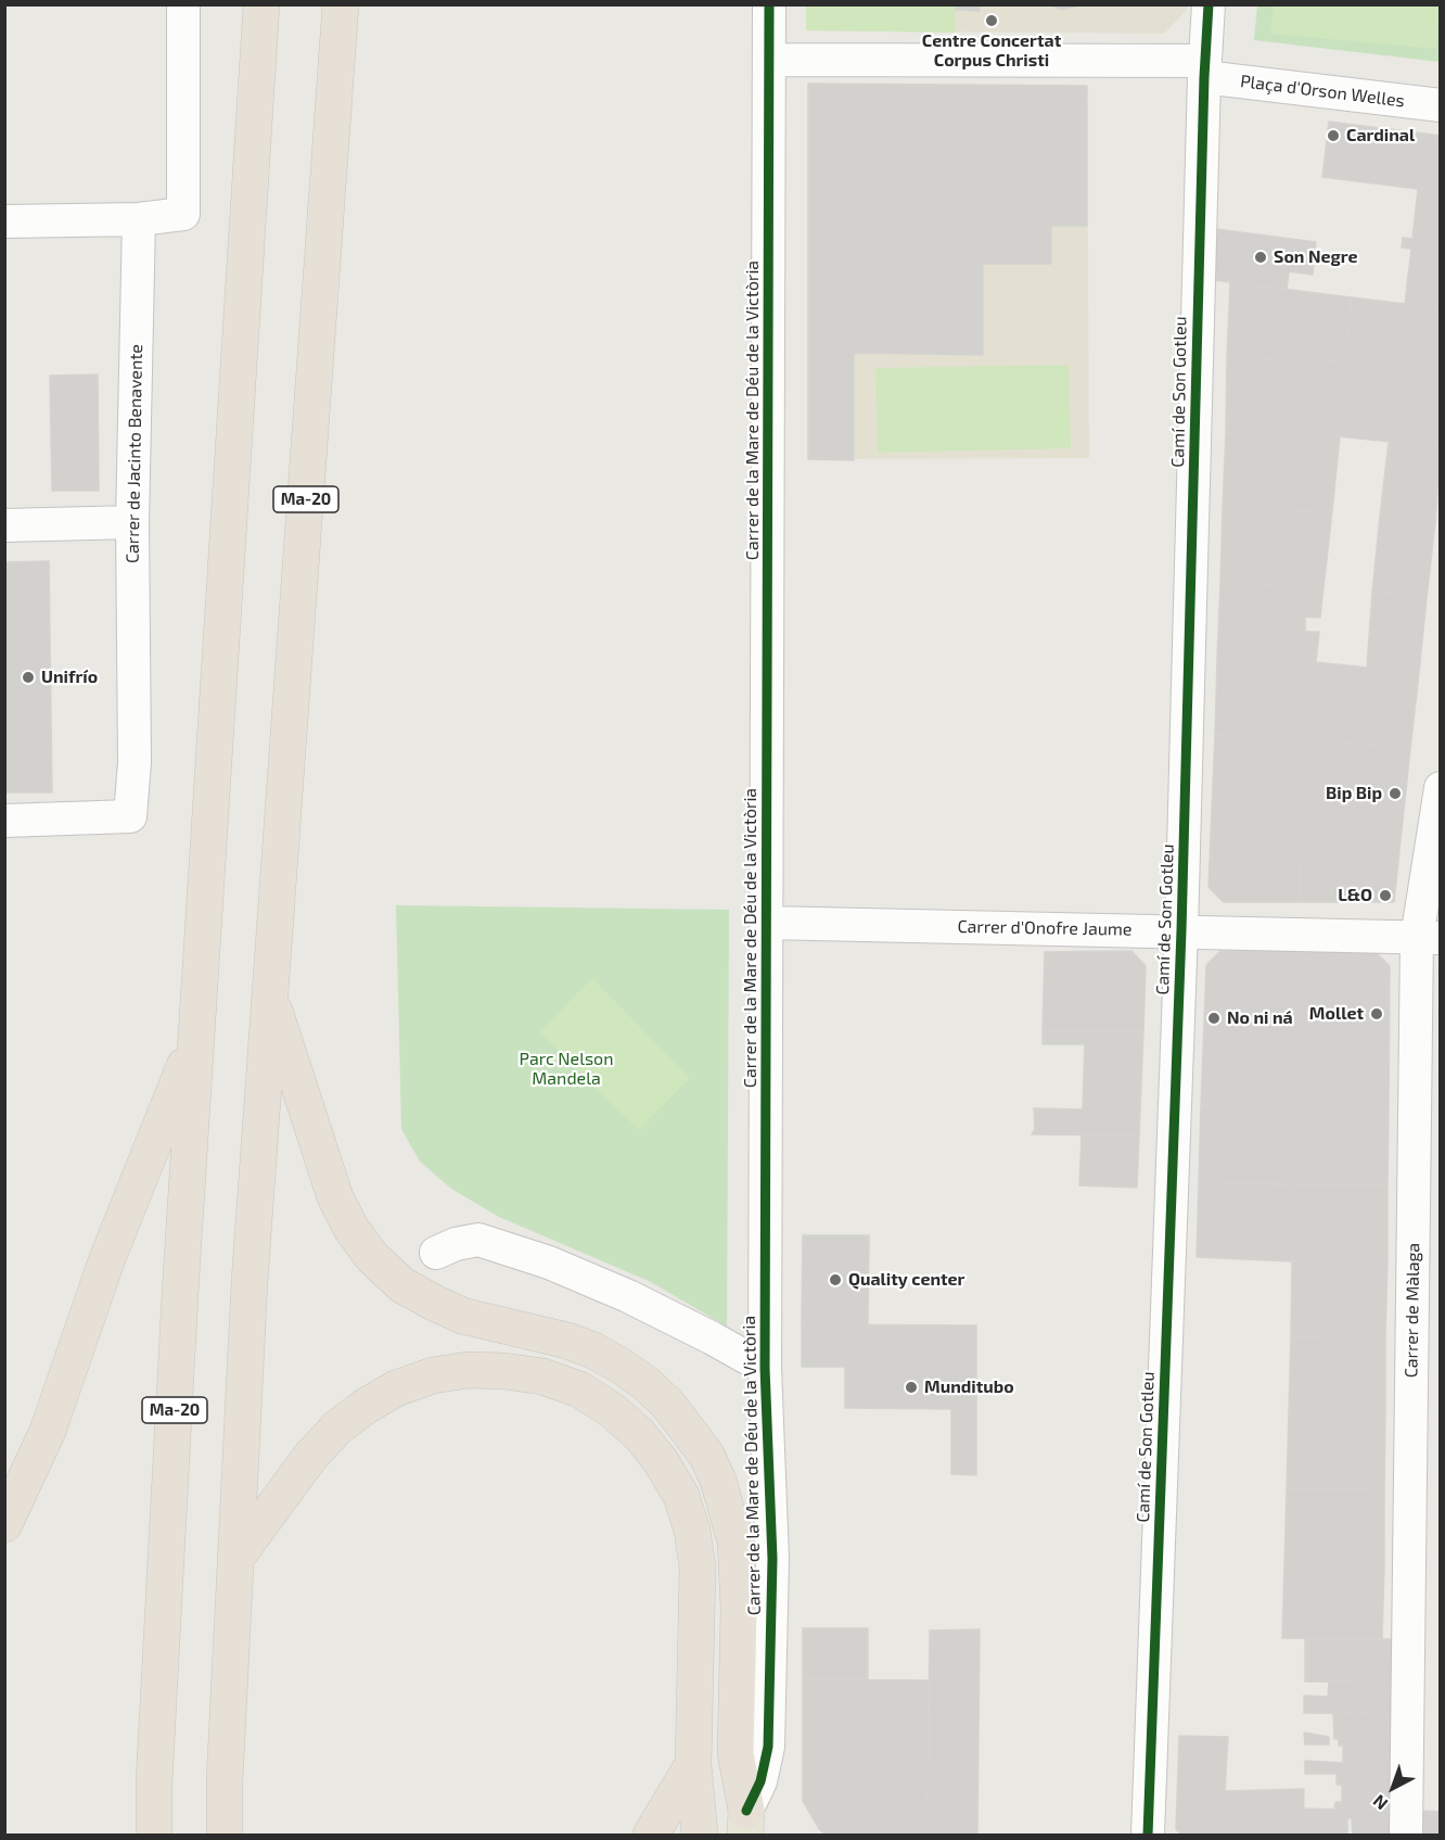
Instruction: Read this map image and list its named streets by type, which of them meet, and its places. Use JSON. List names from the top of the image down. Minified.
{"streets":{"highway":["Ma-20"],"street":["Plaça d'Orson Welles","Camí de Son Gotleu","Carrer de la Mare de Déu de la Victòria","Carrer de Jacinto Benavente","Carrer d'Onofre Jaume","Carrer de Màlaga"]},"crossings":[["Plaça d'Orson Welles","Camí de Son Gotleu"],["Plaça d'Orson Welles","Carrer de la Mare de Déu de la Victòria"],["Camí de Son Gotleu","Carrer d'Onofre Jaume"],["Carrer de la Mare de Déu de la Victòria","Carrer d'Onofre Jaume"],["Carrer d'Onofre Jaume","Carrer de Màlaga"]],"parks":["Parc Nelson Mandela"],"places":["Centre Concertat Corpus Christi","Cardinal","Son Negre","Unifrío","Bip Bip","L&O","Mollet","No ni ná","Quality center","Munditubo"],"north":"bottom left"}
